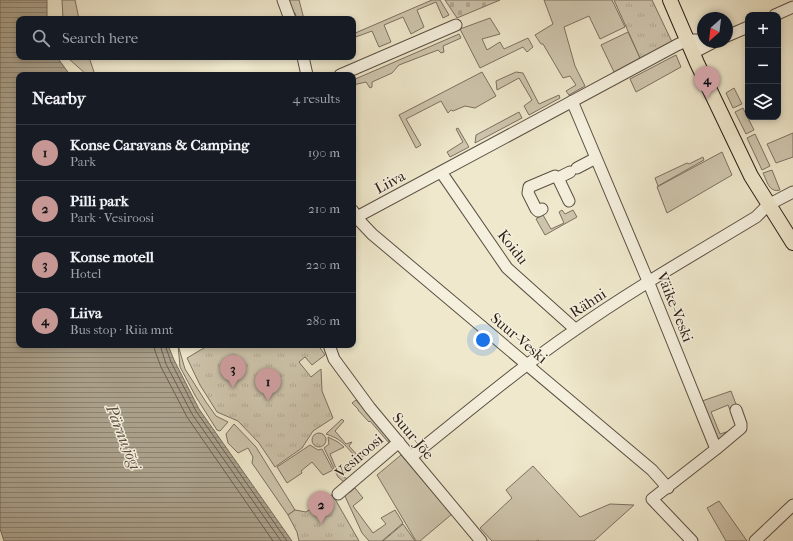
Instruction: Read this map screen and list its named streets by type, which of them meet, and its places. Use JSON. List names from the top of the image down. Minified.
{"streets":{"street":["Liiva","Koidu","Rähni","Väike-Veski","Suur-Veski","Suur-Jõe","Vesiroosi"]},"crossings":[["Liiva","Koidu"],["Liiva","Väike-Veski"],["Koidu","Rähni"],["Rähni","Väike-Veski"],["Rähni","Suur-Veski"],["Rähni","Suur-Jõe"],["Suur-Jõe","Vesiroosi"]],"water":["Pärnu jõgi"],"north":"bottom left","page":{"map_buttons":["+","−"],"search":"Search here","pins":["4","3","1","2"],"heading":["Nearby","4 results"],"list":[{"mark":"1","name":"Konse Caravans & Camping","note":"Park","value":"190 m"},{"mark":"2","name":"Pilli park","note":"Park · Vesiroosi","value":"210 m"},{"mark":"3","name":"Konse motell","note":"Hotel","value":"220 m"},{"mark":"4","name":"Liiva","note":"Bus stop · Riia mnt","value":"280 m"}]}}
